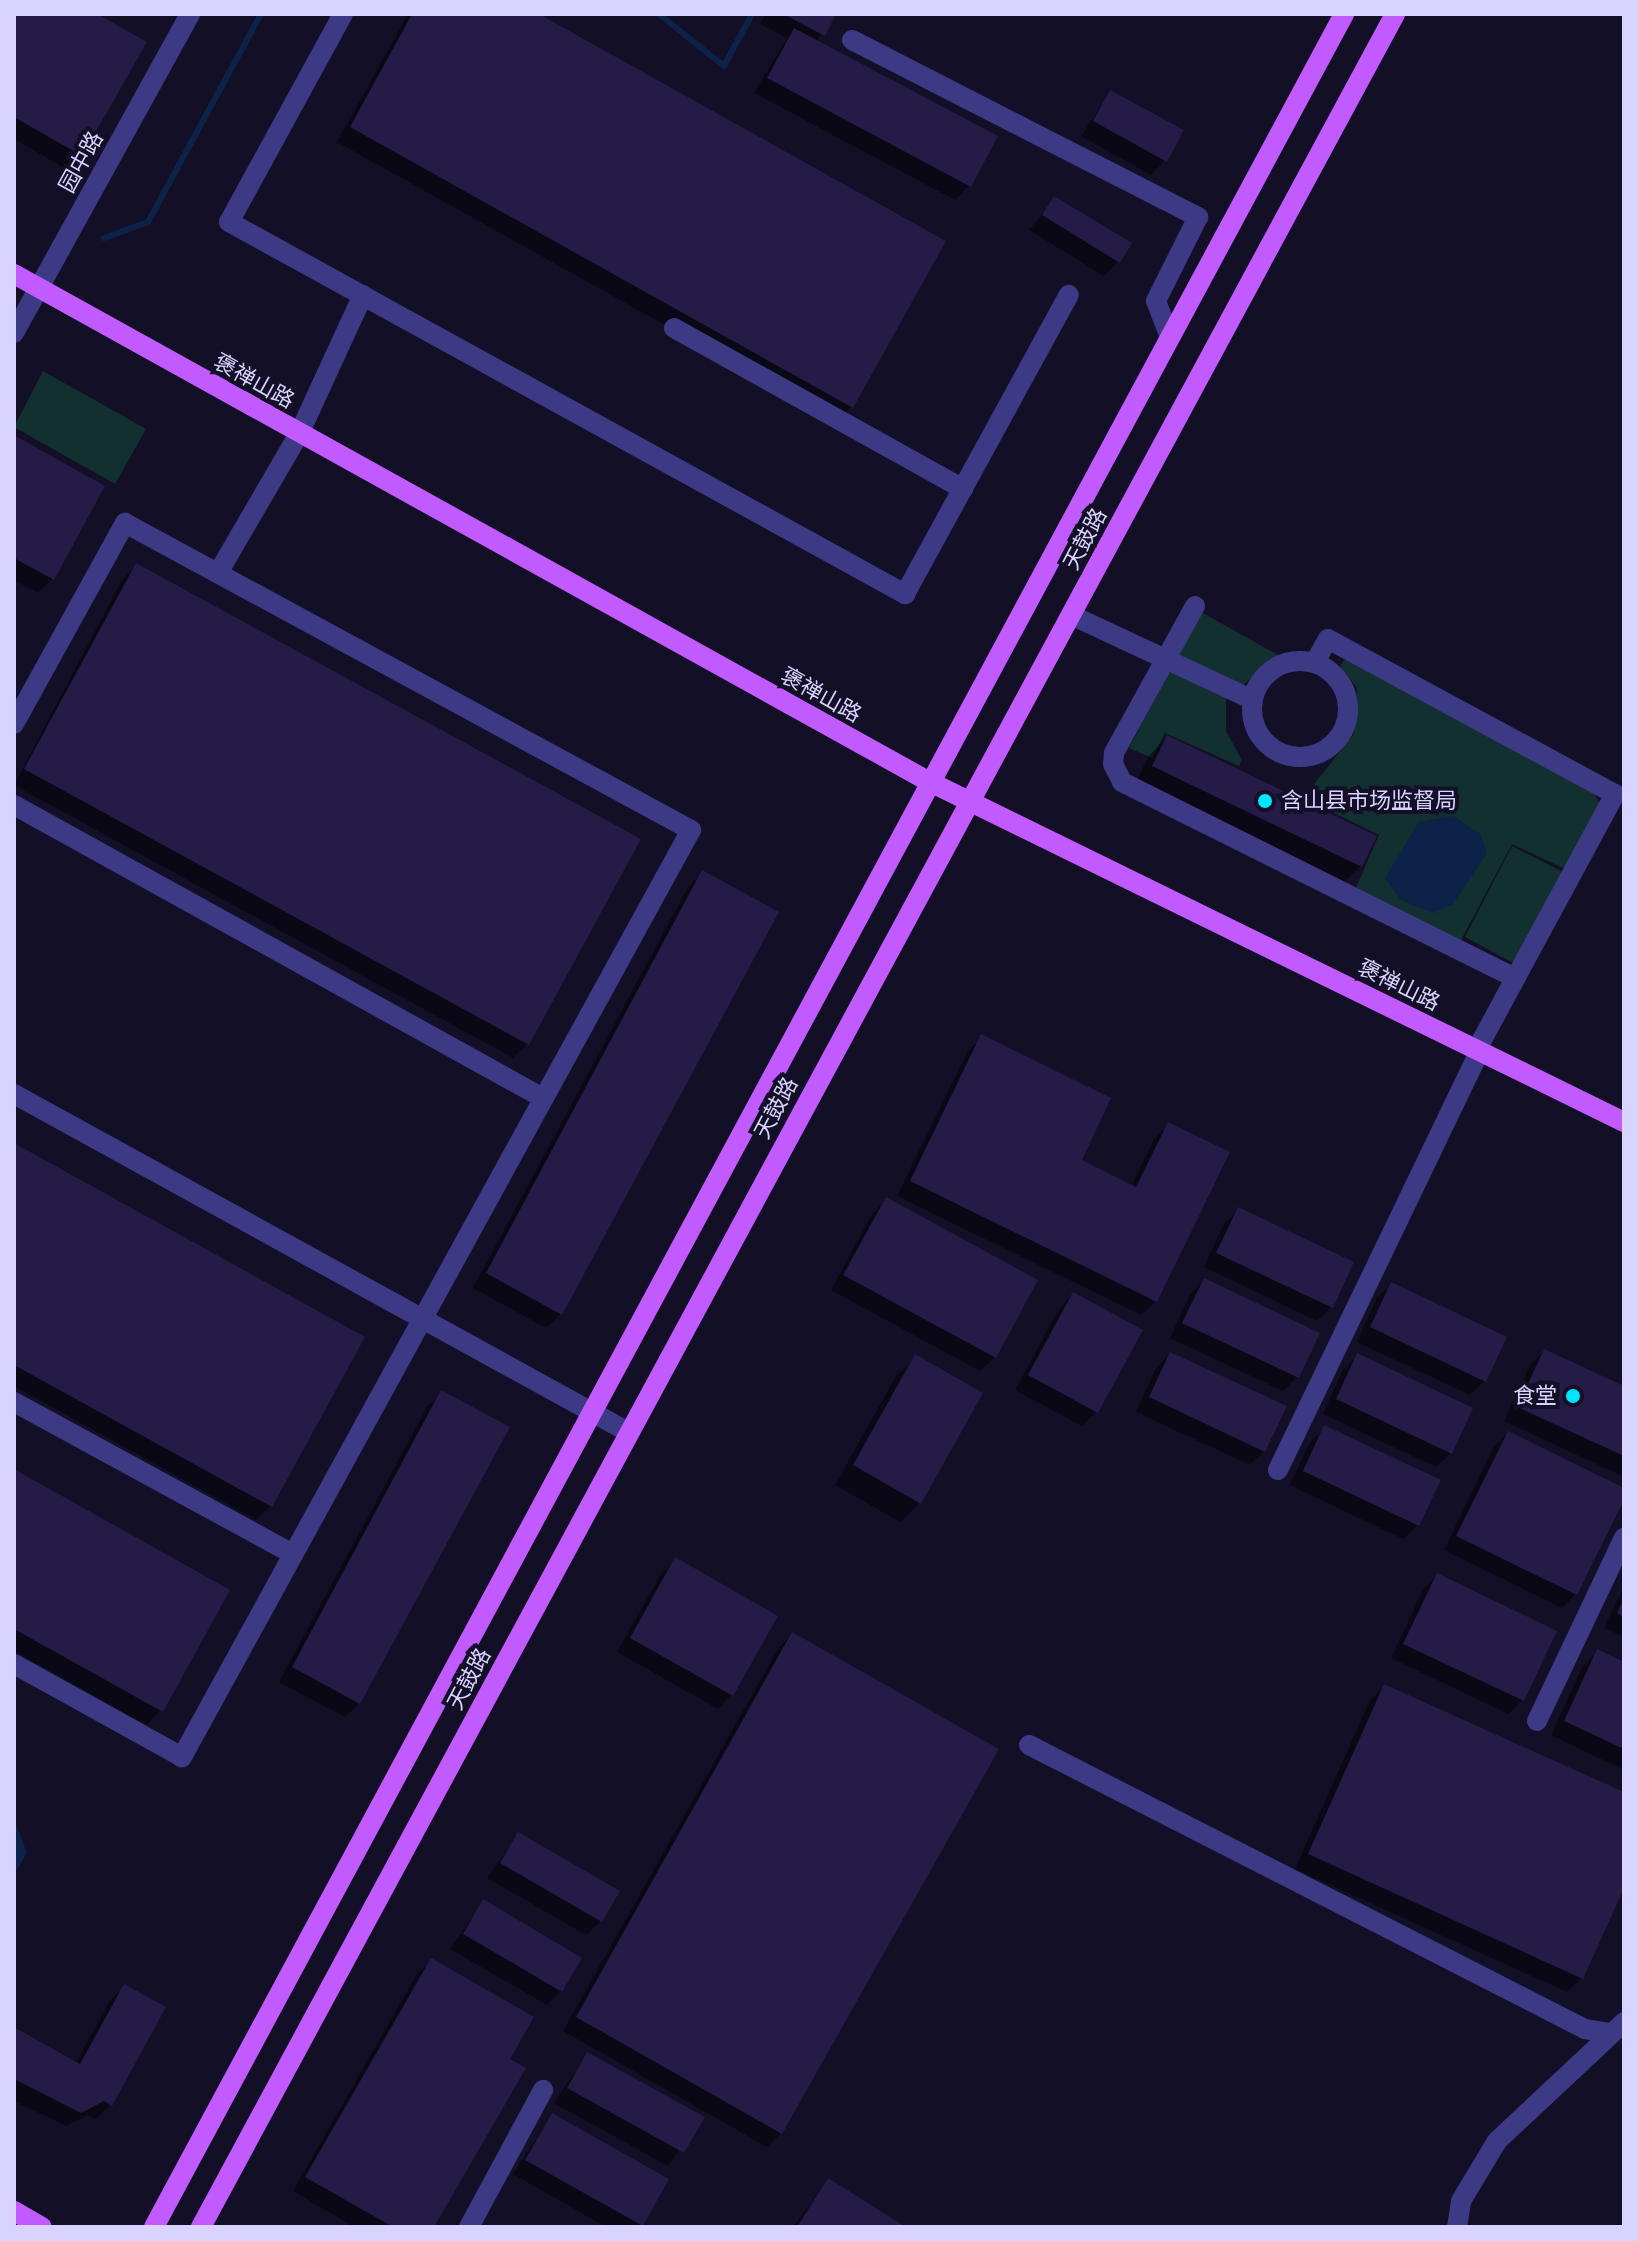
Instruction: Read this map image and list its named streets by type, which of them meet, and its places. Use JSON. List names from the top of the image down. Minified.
{"streets":{"main road":["褒禅山路","天鼓路"],"street":["园中路"]},"crossings":[["园中路","褒禅山路"],["褒禅山路","天鼓路"]],"places":["含山县市场监督局","食堂"]}
